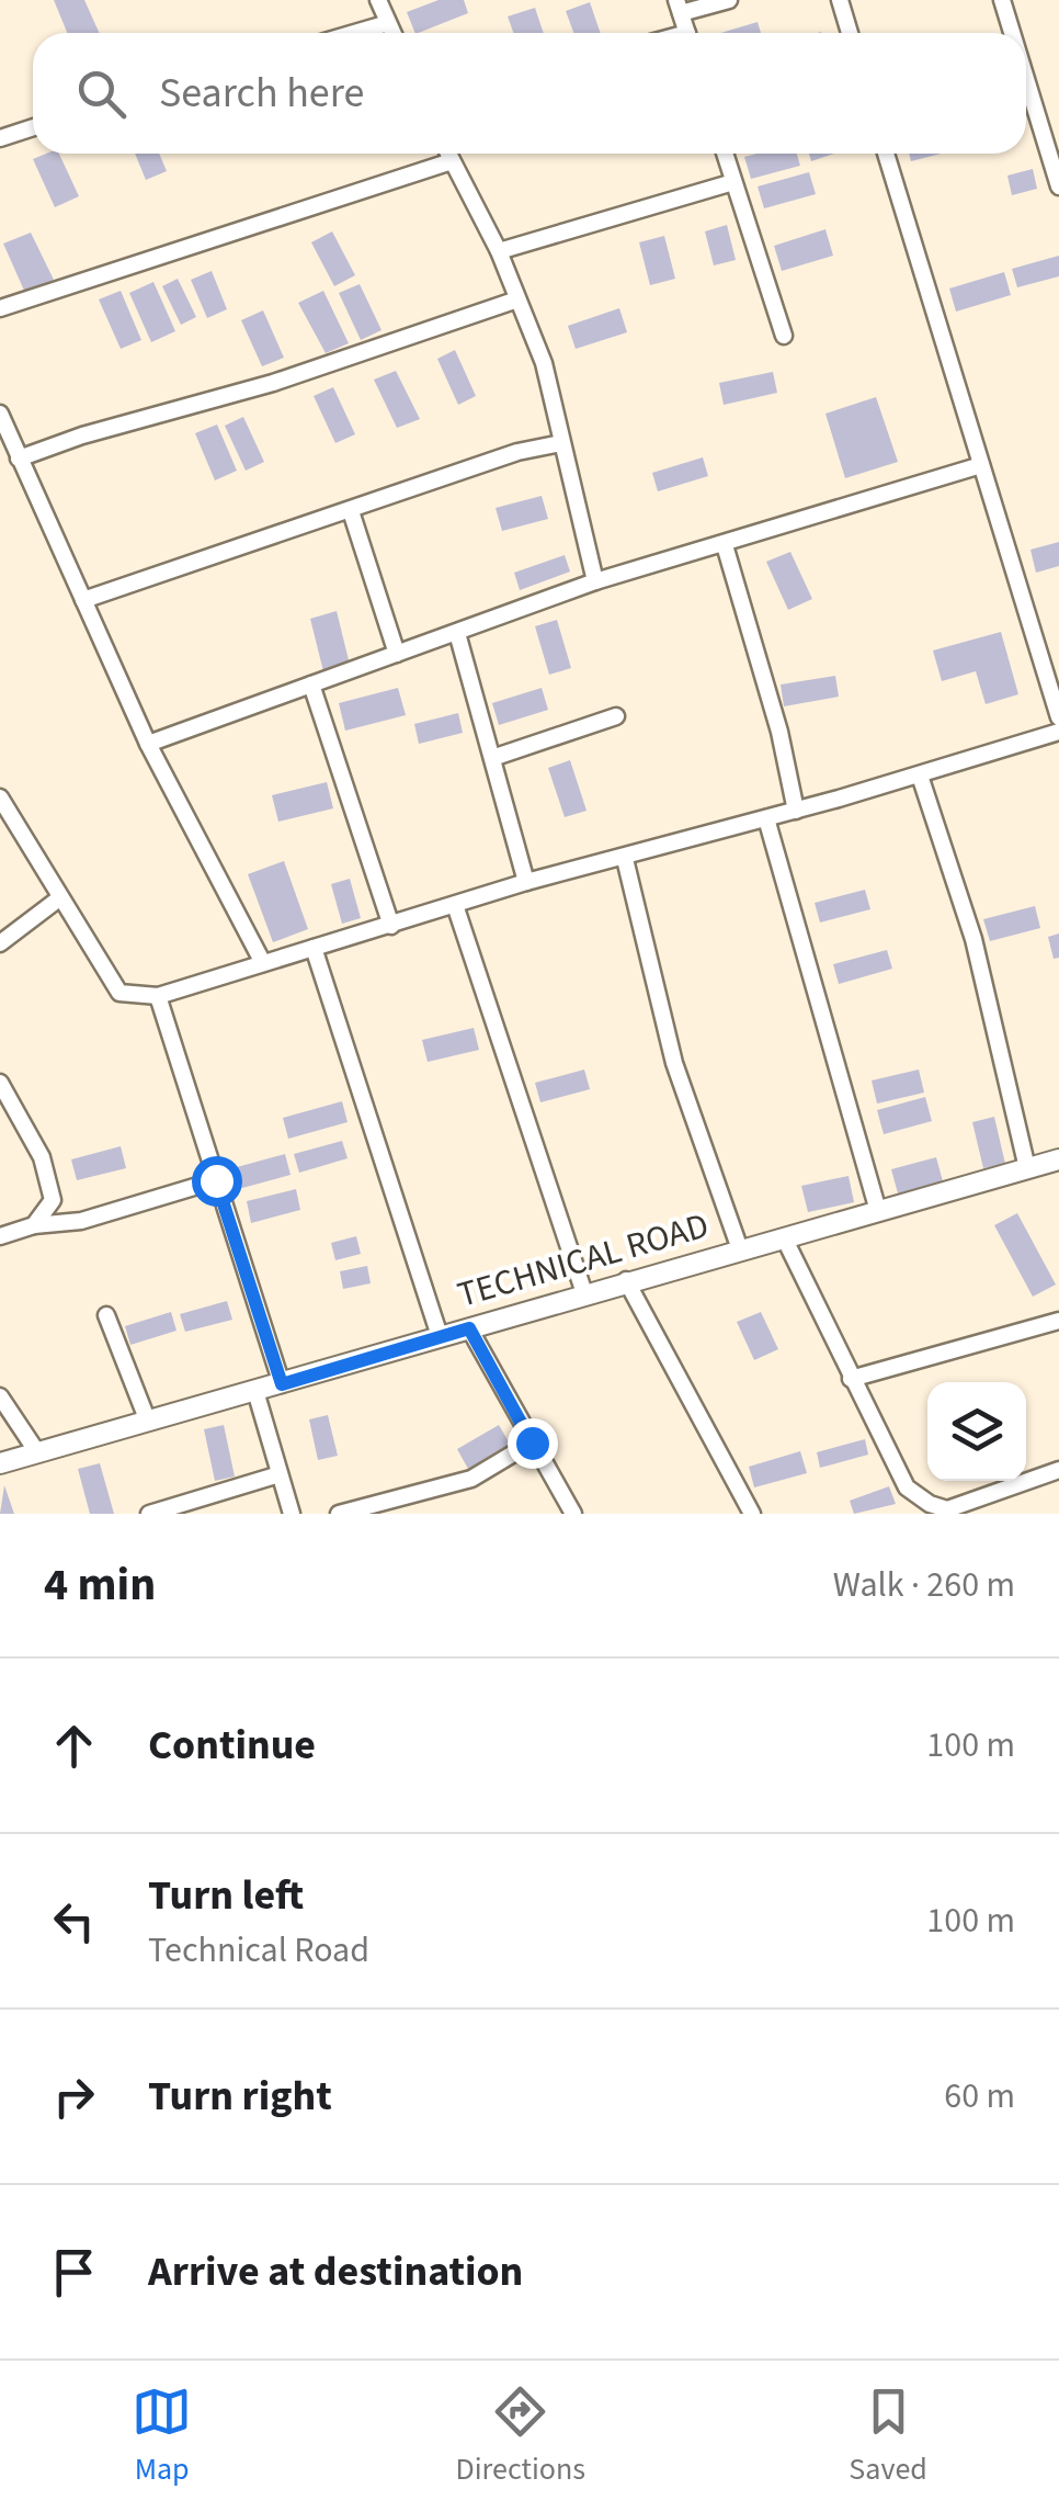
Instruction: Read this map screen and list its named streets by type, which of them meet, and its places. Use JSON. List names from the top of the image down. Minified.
{"streets":{"street":["TECHNICAL ROAD"]},"page":{"search":"Search here","heading":["4 min","Walk · 260 m"],"list":[["Continue","100 m"],["Turn left","Technical Road","100 m"],["Turn right","60 m"],"Arrive at destination"],"nav":["Map","Directions","Saved"]}}
